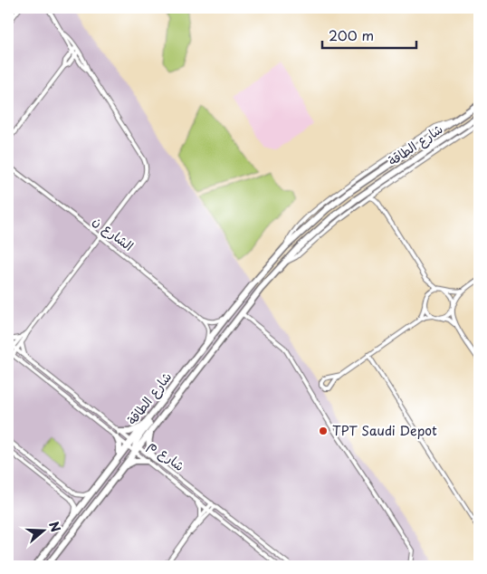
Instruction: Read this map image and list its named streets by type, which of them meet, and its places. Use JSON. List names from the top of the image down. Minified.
{"streets":{"main road":["شارع الطاقة"],"street":["الشارع ن","شارع م"]},"crossings":[["شارع الطاقة","شارع م"]],"places":["TPT Saudi Depot"],"scale_bar":"200 m","north":"right"}
